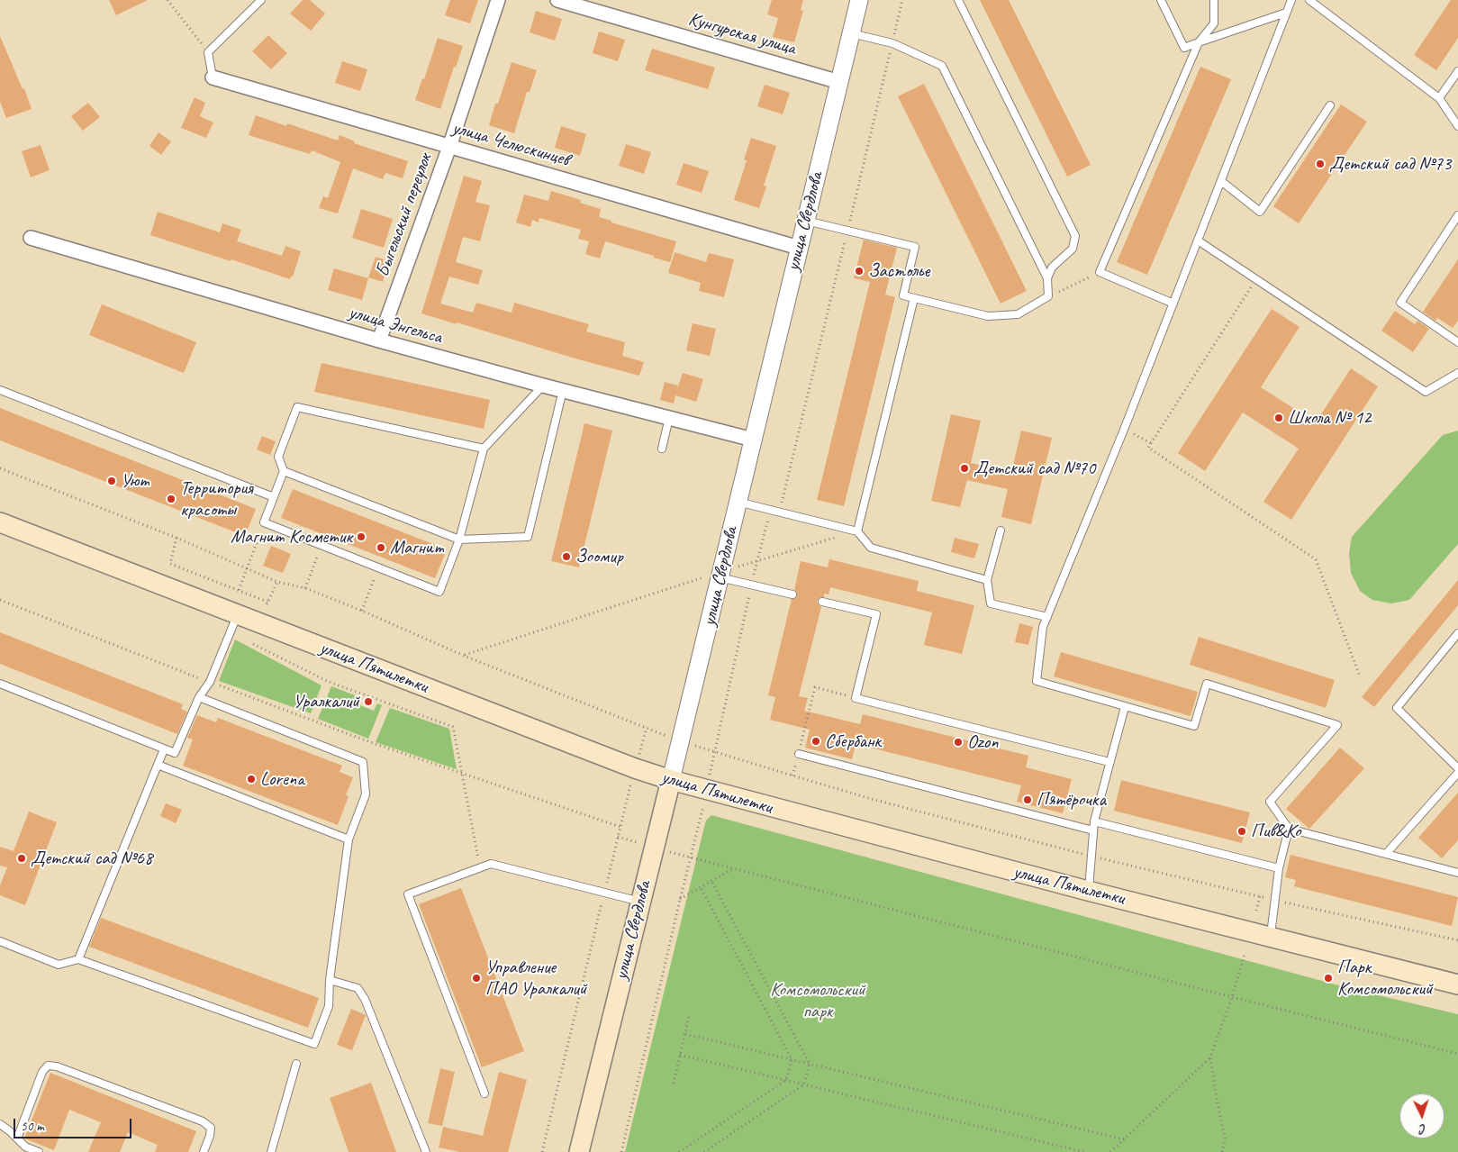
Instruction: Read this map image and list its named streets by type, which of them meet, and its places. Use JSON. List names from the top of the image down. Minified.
{"streets":{"main road":["улица Свердлова","улица Пятилетки"],"street":["Кунгурская улица","улица Челюскинцев","Быгельский переулок","улица Энгельса"]},"crossings":[["Кунгурская улица","улица Свердлова"],["улица Челюскинцев","Быгельский переулок"],["улица Челюскинцев","улица Свердлова"],["Быгельский переулок","улица Энгельса"],["улица Свердлова","улица Энгельса"],["улица Свердлова","улица Пятилетки"]],"parks":["Комсомольский парк"],"places":["Детский сад №73","Застолье","Школа № 12","Детский сад №70","Уют","Территория красоты","Магнит Косметик","Магнит","Зоомир","Уралкалий","Сбербанк","Ozon","Lorena","Пятёрочка","Пив&Ко","Детский сад №68","Управление ПАО Уралкалий","Парк Комсомольский"],"scale_bar":"50 m","north":"bottom"}
